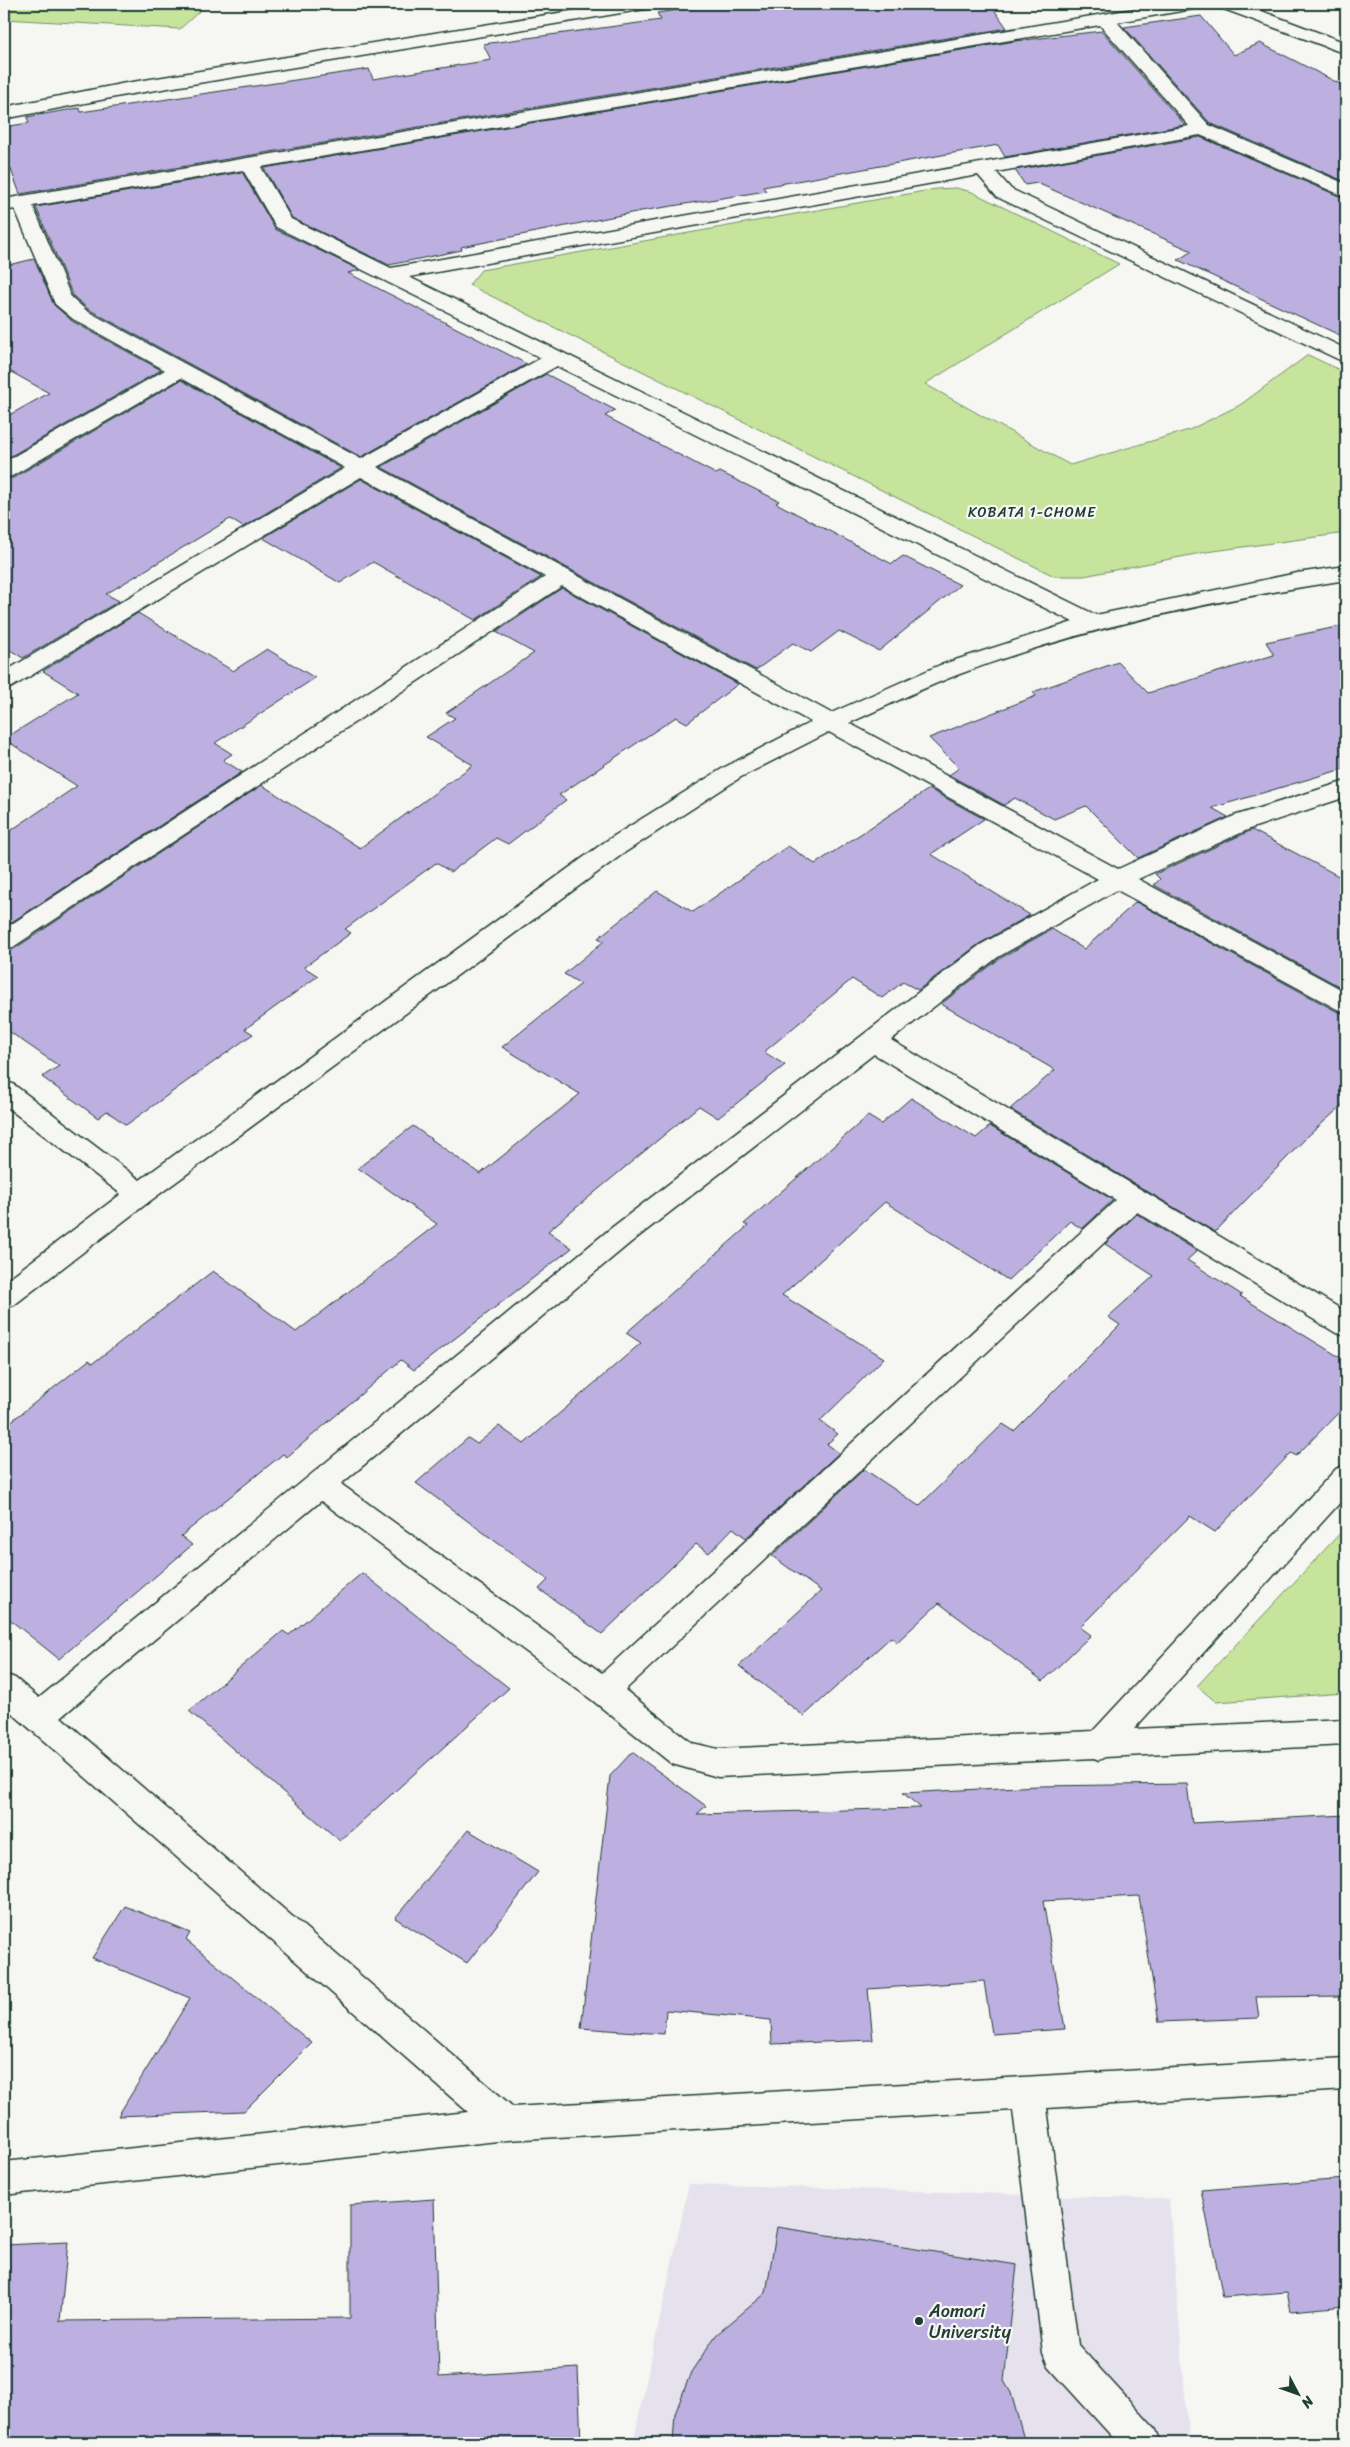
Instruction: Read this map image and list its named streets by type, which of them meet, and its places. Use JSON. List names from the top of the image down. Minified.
{"districts":["KOBATA 1-CHOME"],"places":["Aomori University"],"north":"bottom right"}
